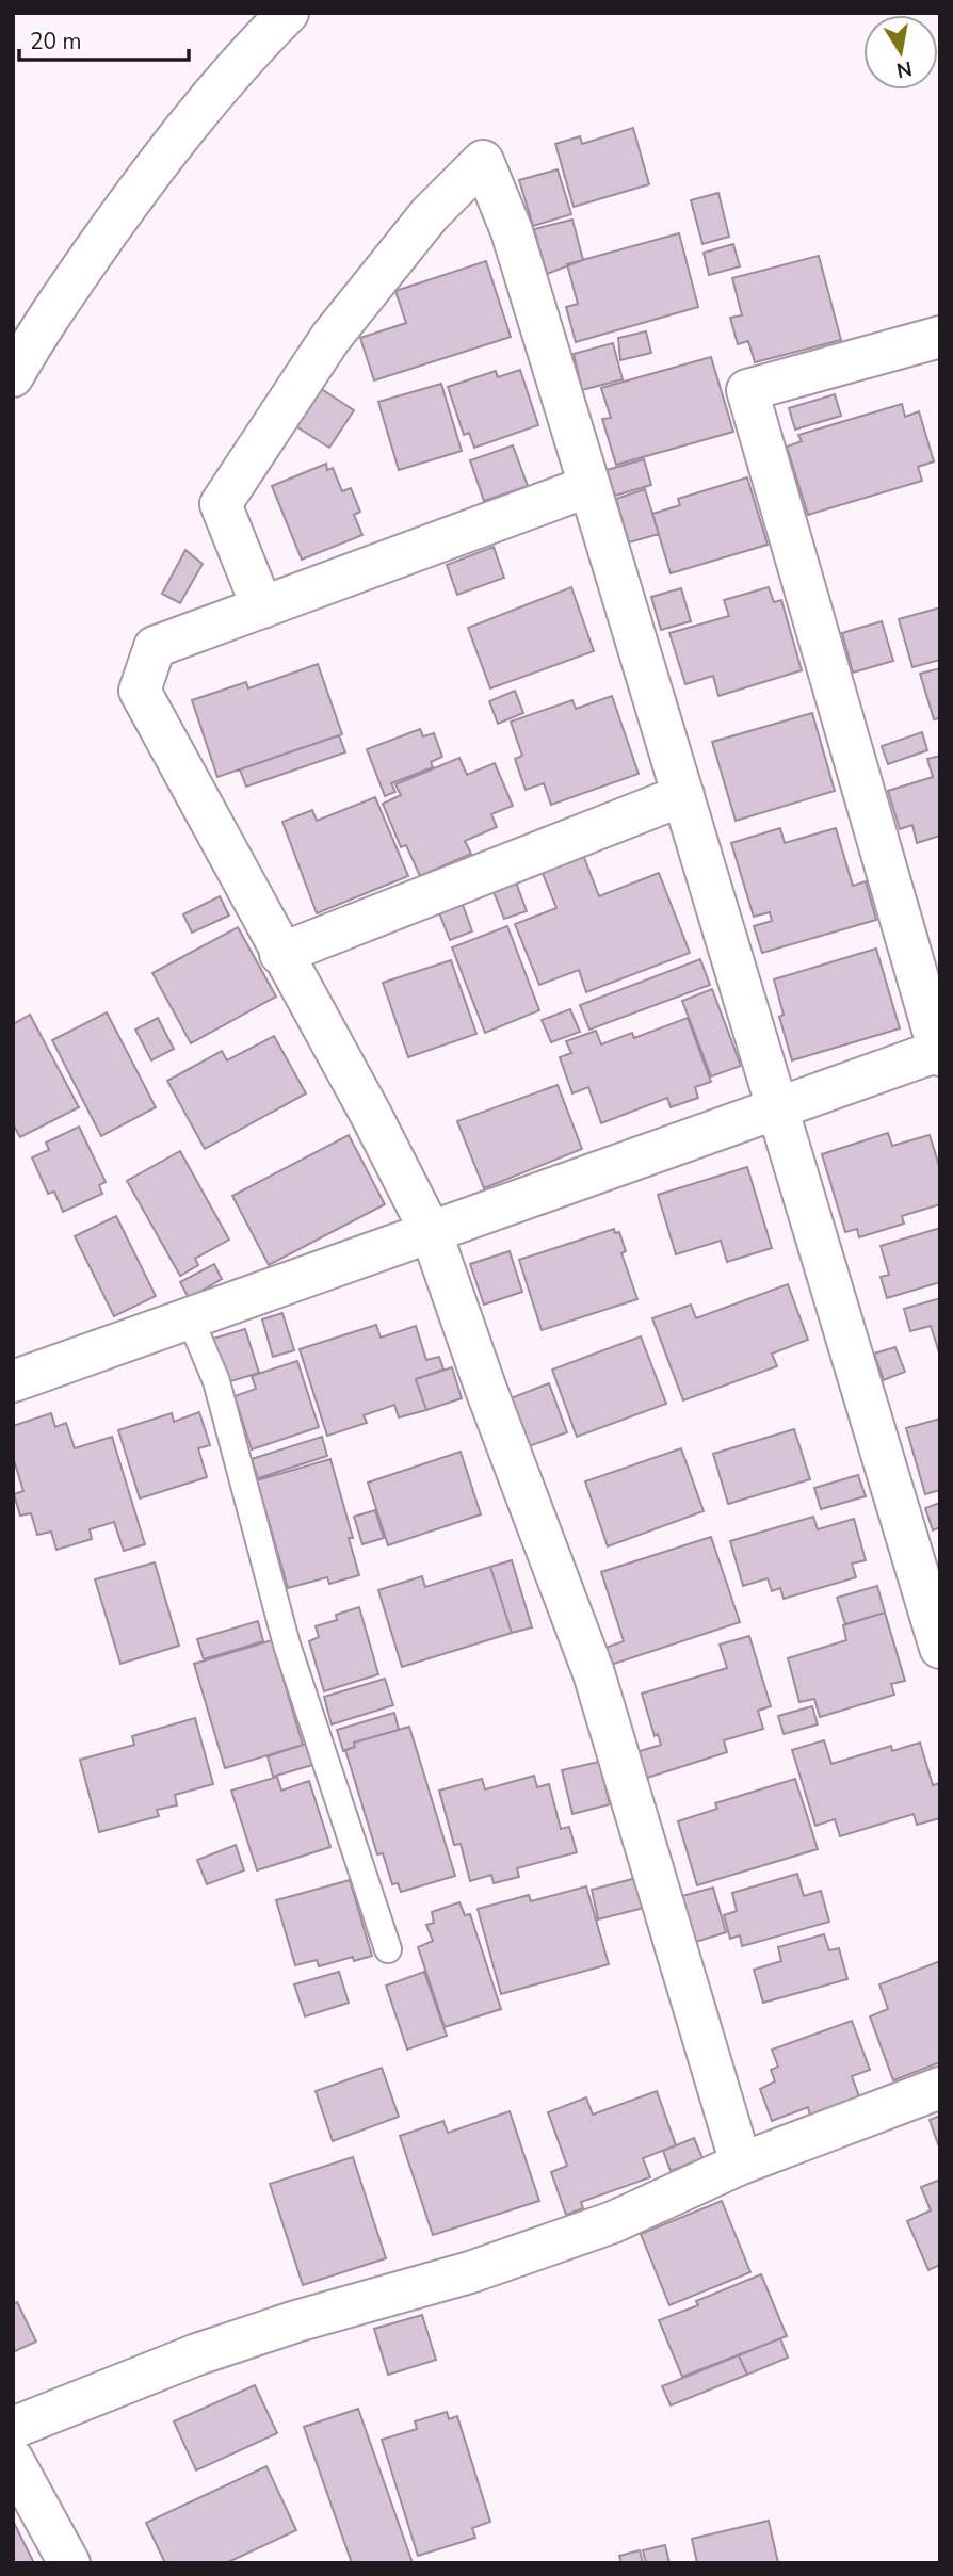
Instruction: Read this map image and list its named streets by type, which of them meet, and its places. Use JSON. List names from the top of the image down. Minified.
{"scale_bar":"20 m","north":"bottom"}
